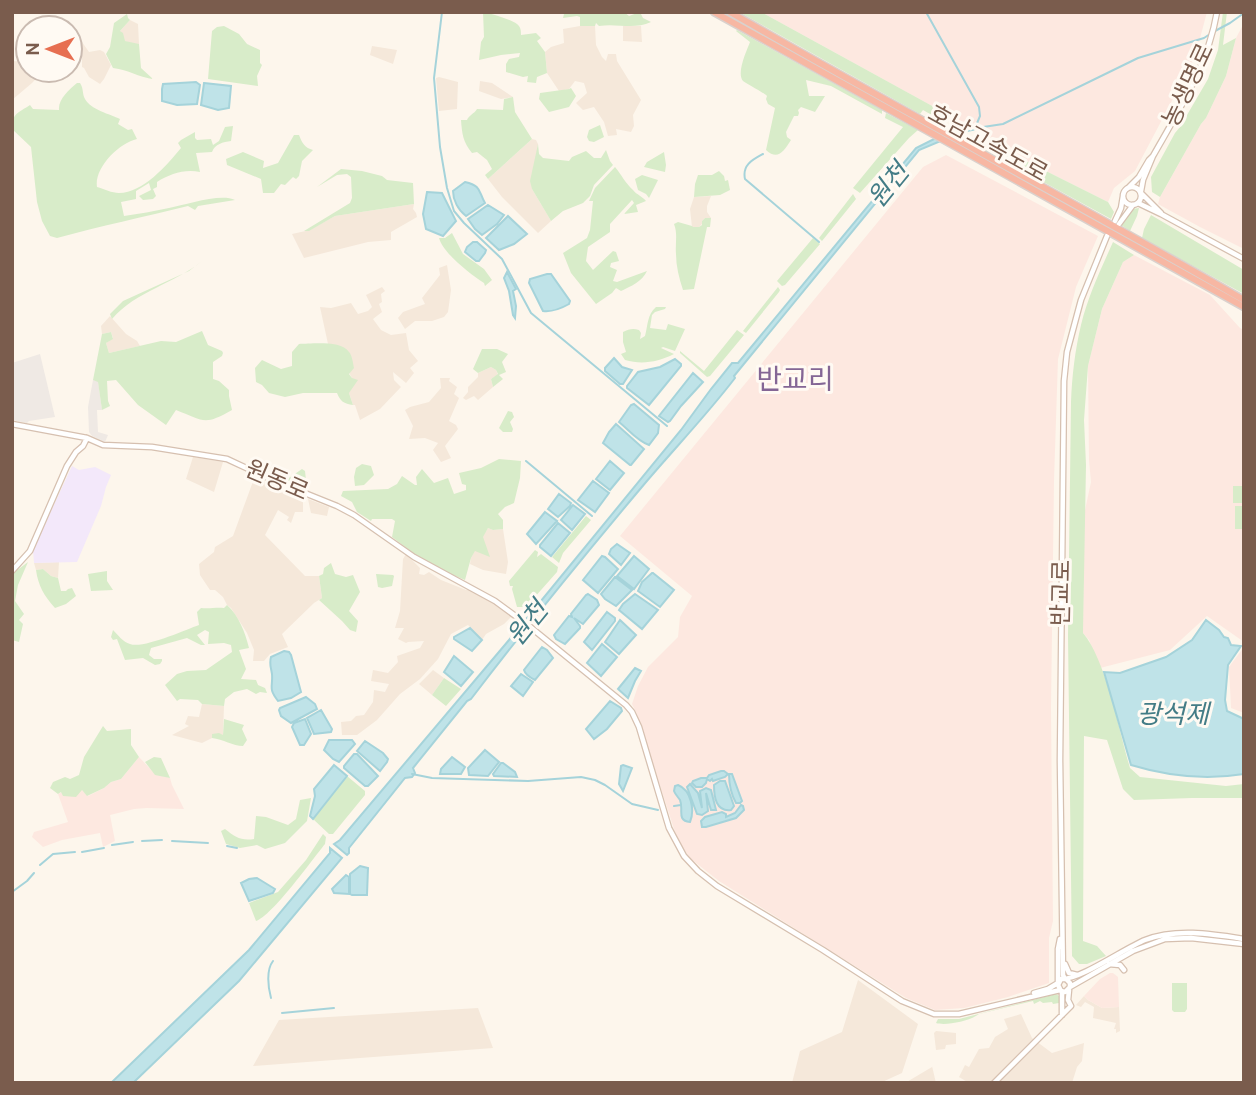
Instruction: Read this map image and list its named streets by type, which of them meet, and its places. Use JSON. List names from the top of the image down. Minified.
{"streets":{"highway":["호남고속도로"],"street":["농생명로","원동로","반교로"]},"districts":["반교리"],"water":["원천","광석제"],"north":"left"}
